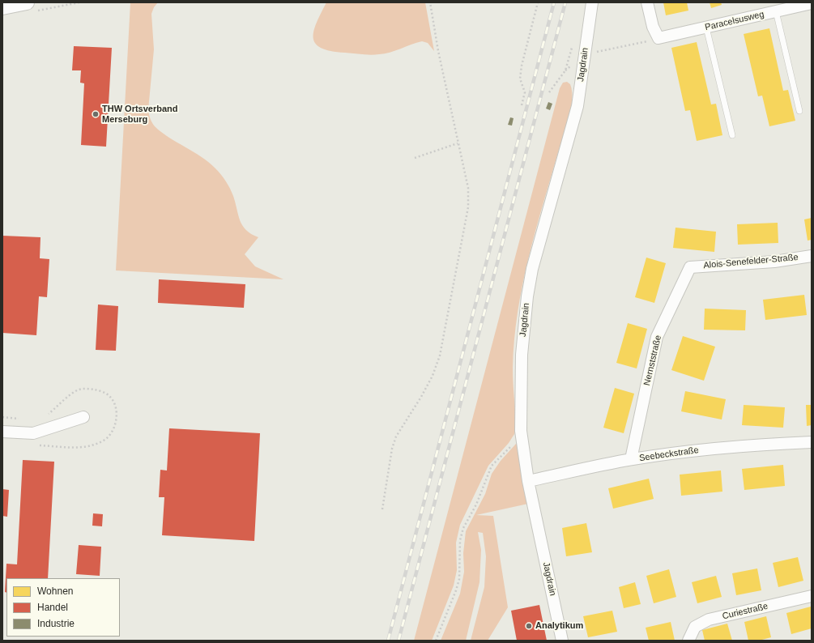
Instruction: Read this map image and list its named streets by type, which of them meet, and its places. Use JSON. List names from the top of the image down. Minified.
{"streets":{"street":["Paracelsusweg","Jagdrain","Alois-Senefelder-Straße","Nernststraße","Seebeckstraße","Curiestraße"]},"crossings":[["Jagdrain","Seebeckstraße"],["Alois-Senefelder-Straße","Nernststraße"],["Nernststraße","Seebeckstraße"]],"places":["THW Ortsverband Merseburg","Analytikum"],"legend":["Wohnen","Handel","Industrie"]}
